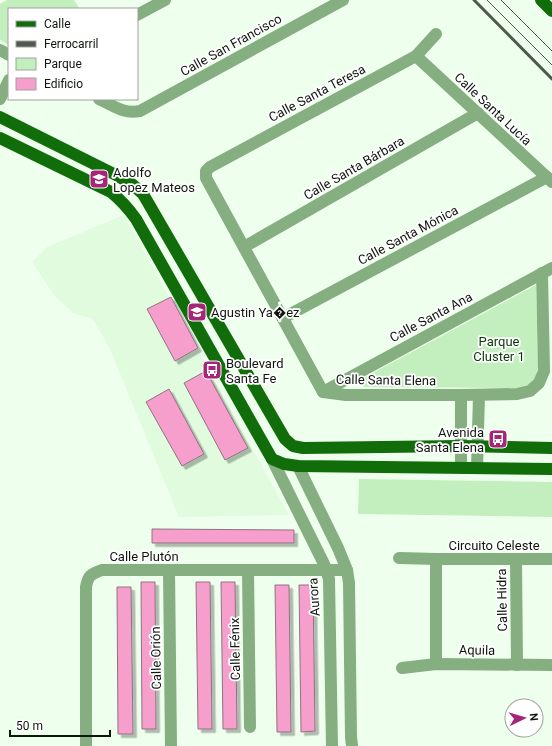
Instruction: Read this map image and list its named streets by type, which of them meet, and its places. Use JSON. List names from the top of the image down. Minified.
{"streets":{"street":["Calle San Francisco","Calle Santa Teresa","Calle Santa Lucía","Calle Santa Bárbara","Calle Santa Mónica","Calle Santa Ana","Calle Santa Elena","Circuito Celeste","Calle Plutón","Aurora","Calle Hidra","Calle Fénix","Aquila","Calle Orión"]},"crossings":[["Calle Santa Teresa","Calle Santa Lucía"],["Calle Santa Teresa","Calle Santa Elena"],["Calle Santa Lucía","Calle Santa Bárbara"],["Calle Santa Lucía","Calle Santa Mónica"],["Calle Santa Bárbara","Calle Santa Elena"],["Calle Santa Mónica","Calle Santa Elena"],["Calle Santa Ana","Calle Santa Elena"],["Circuito Celeste","Calle Hidra"],["Circuito Celeste","Aquila"],["Calle Plutón","Aurora"],["Calle Plutón","Calle Fénix"],["Calle Plutón","Calle Orión"],["Calle Hidra","Aquila"]],"parks":["Parque Cluster 1"],"places":{"school or university":["Adolfo Lopez Mateos","Agustin Ya�ez"],"bus stop":["Boulevard Santa Fe","Avenida Santa Elena"]},"legend":["Calle","Ferrocarril","Parque","Edificio"],"scale_bar":"50 m","north":"right"}
